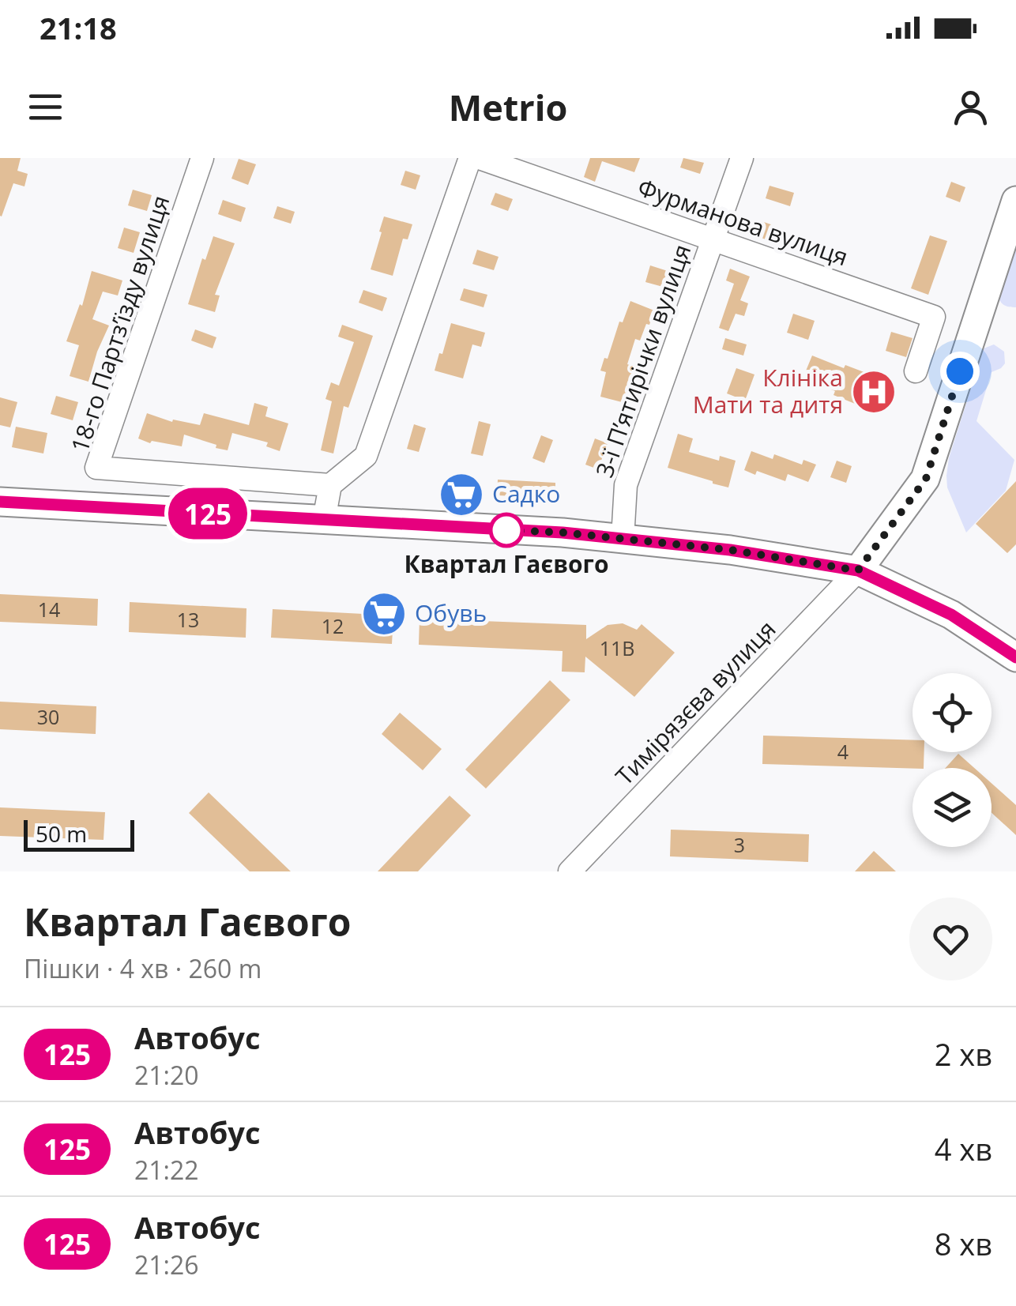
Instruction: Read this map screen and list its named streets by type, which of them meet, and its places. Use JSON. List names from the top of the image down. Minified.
{"streets":{"street":["Фурманова вулиця","18-го Партз’їзду вулиця","3-ї П’ятирічки вулиця","Тимірязєва вулиця"]},"crossings":[["Фурманова вулиця","3-ї П’ятирічки вулиця"]],"places":{"hospital":["Клініка Мати та дитя"],"supermarket":["Садко","Обувь"],"other":["Квартал Гаєвого"]},"lines":["bus line 125"],"house_numbers":["14","13","12","11В","30","4","3"],"scale_bar":"50 m","page":{"status":"21:18","header":"Metrio","on_map":"125","scale":"50 m","heading":["Квартал Гаєвого","Пішки · 4 хв · 260 m"],"list":[{"mark":"125","name":"Автобус","note":"21:20","value":"2 хв"},{"mark":"125","name":"Автобус","note":"21:22","value":"4 хв"},{"mark":"125","name":"Автобус","note":"21:26","value":"8 хв"}]}}
